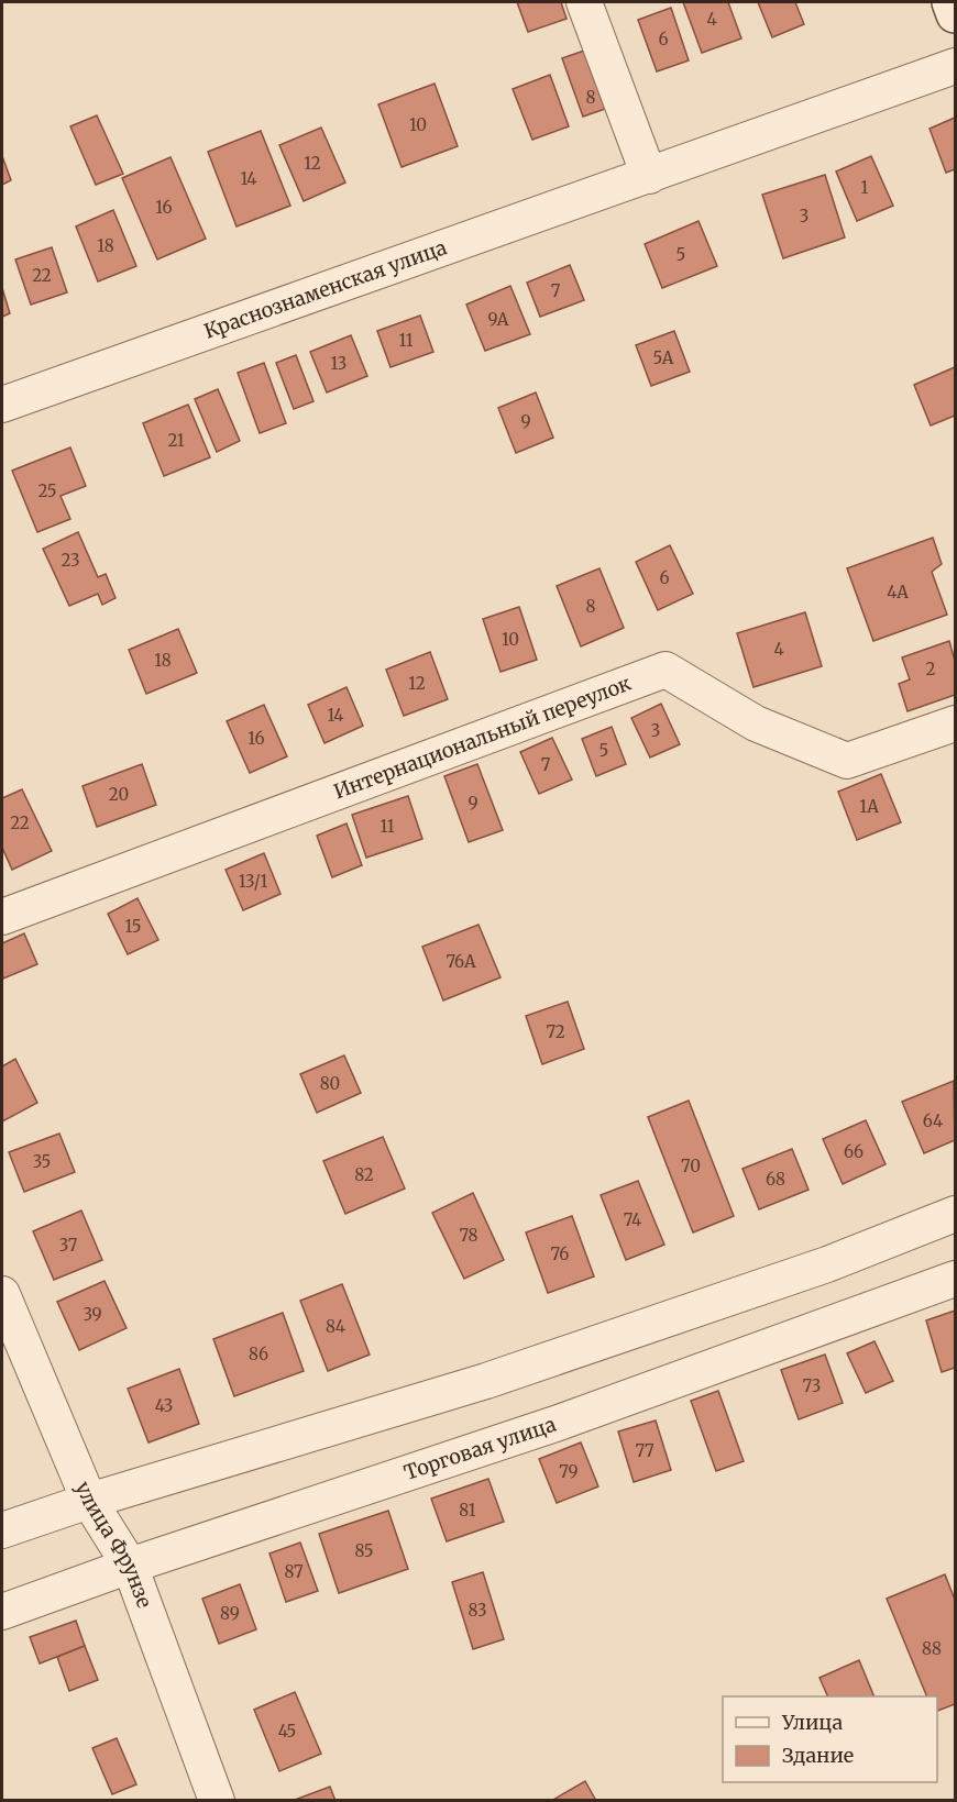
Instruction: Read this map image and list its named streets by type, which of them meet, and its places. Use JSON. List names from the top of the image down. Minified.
{"streets":{"street":["Краснознаменская улица","Интернациональный переулок","Торговая улица","улица Фрунзе"]},"crossings":[["Торговая улица","улица Фрунзе"]],"house_numbers":["4","6","8","10","12","14","1","16","3","18","5","22","7","9А","11","5А","13","9","21","25","23","6","4А","8","10","4","18","2","12","14","3","16","5","7","20","9","1А","22","11","13/1","15","76А","72","80","64","66","35","70","82","68","74","78","37","76","39","84","86","73","43","77","79","81","85","87","83","89","88","45"],"legend":["Улица","Здание"]}
